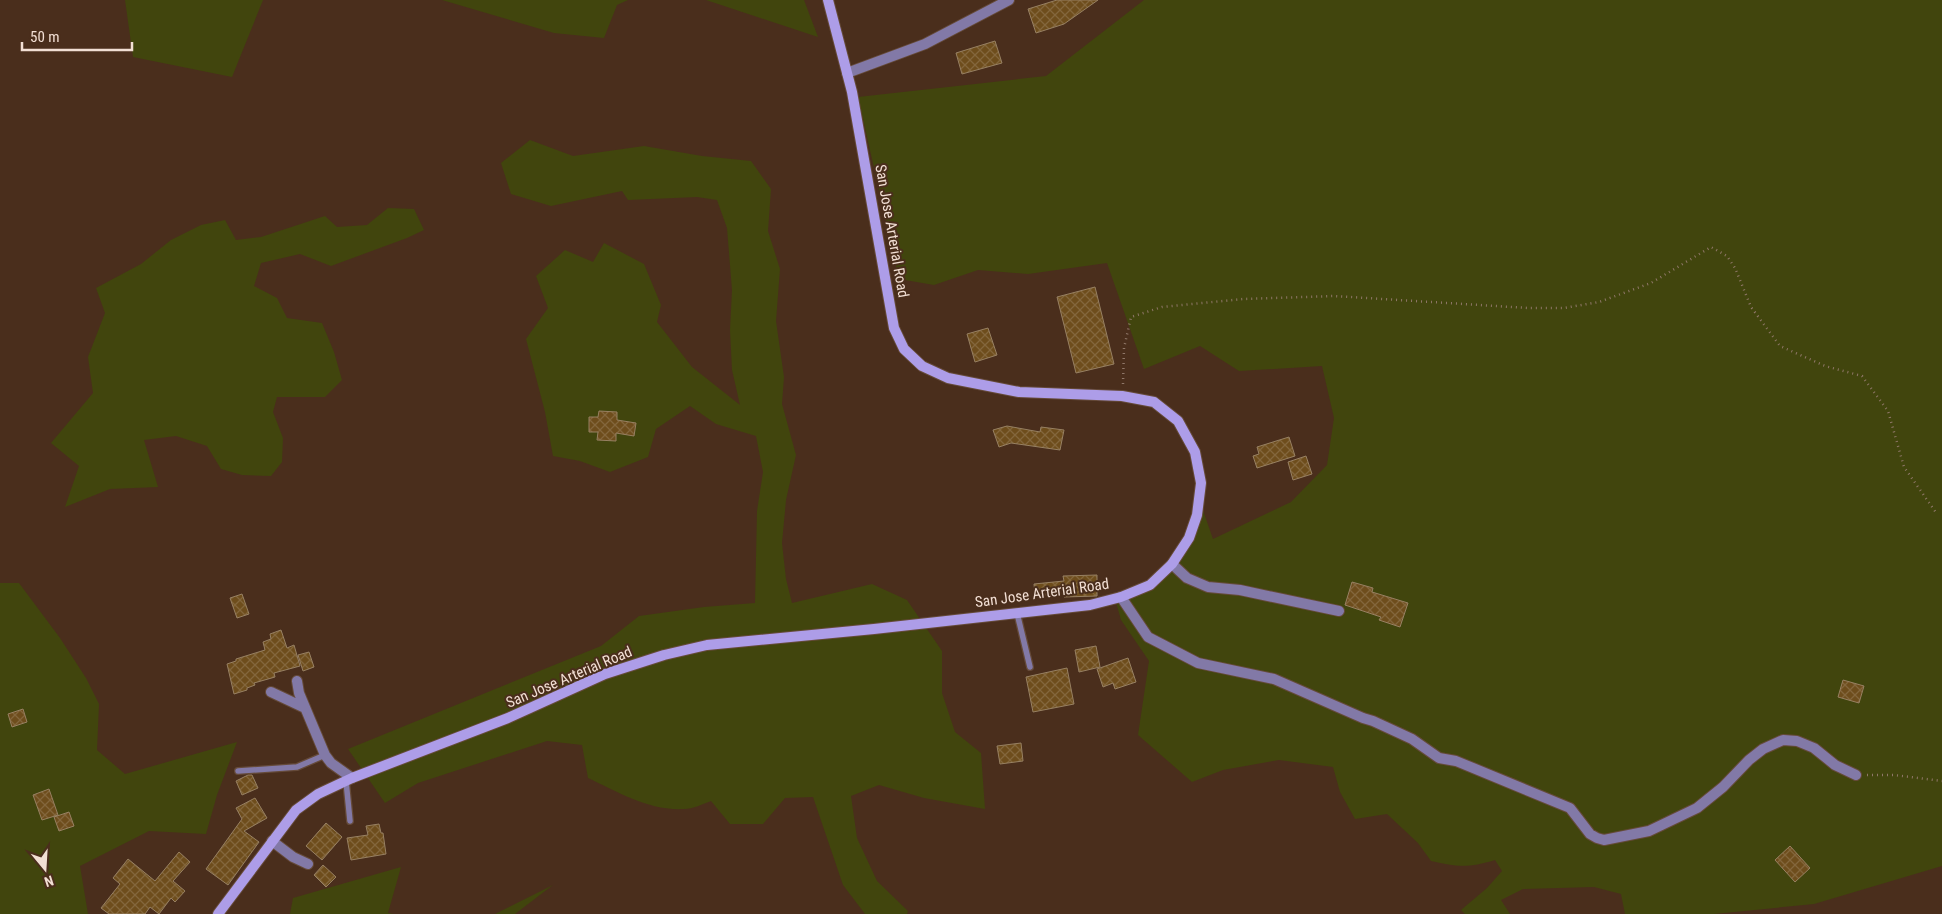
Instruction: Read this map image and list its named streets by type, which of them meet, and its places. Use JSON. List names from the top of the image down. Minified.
{"streets":{"main road":["San Jose Arterial Road"]},"scale_bar":"50 m","north":"bottom"}
